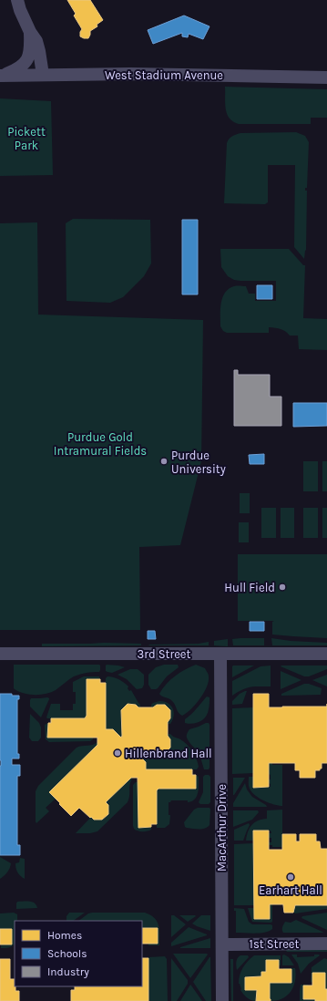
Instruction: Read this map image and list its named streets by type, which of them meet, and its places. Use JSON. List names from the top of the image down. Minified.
{"streets":{"street":["West Stadium Avenue","3rd Street","MacArthur Drive","1st Street"]},"crossings":[["3rd Street","MacArthur Drive"],["MacArthur Drive","1st Street"]],"parks":["Pickett Park","Purdue Gold Intramural Fields"],"places":["Purdue University","Hull Field","Hillenbrand Hall","Earhart Hall"],"legend":["Homes","Schools","Industry"]}
